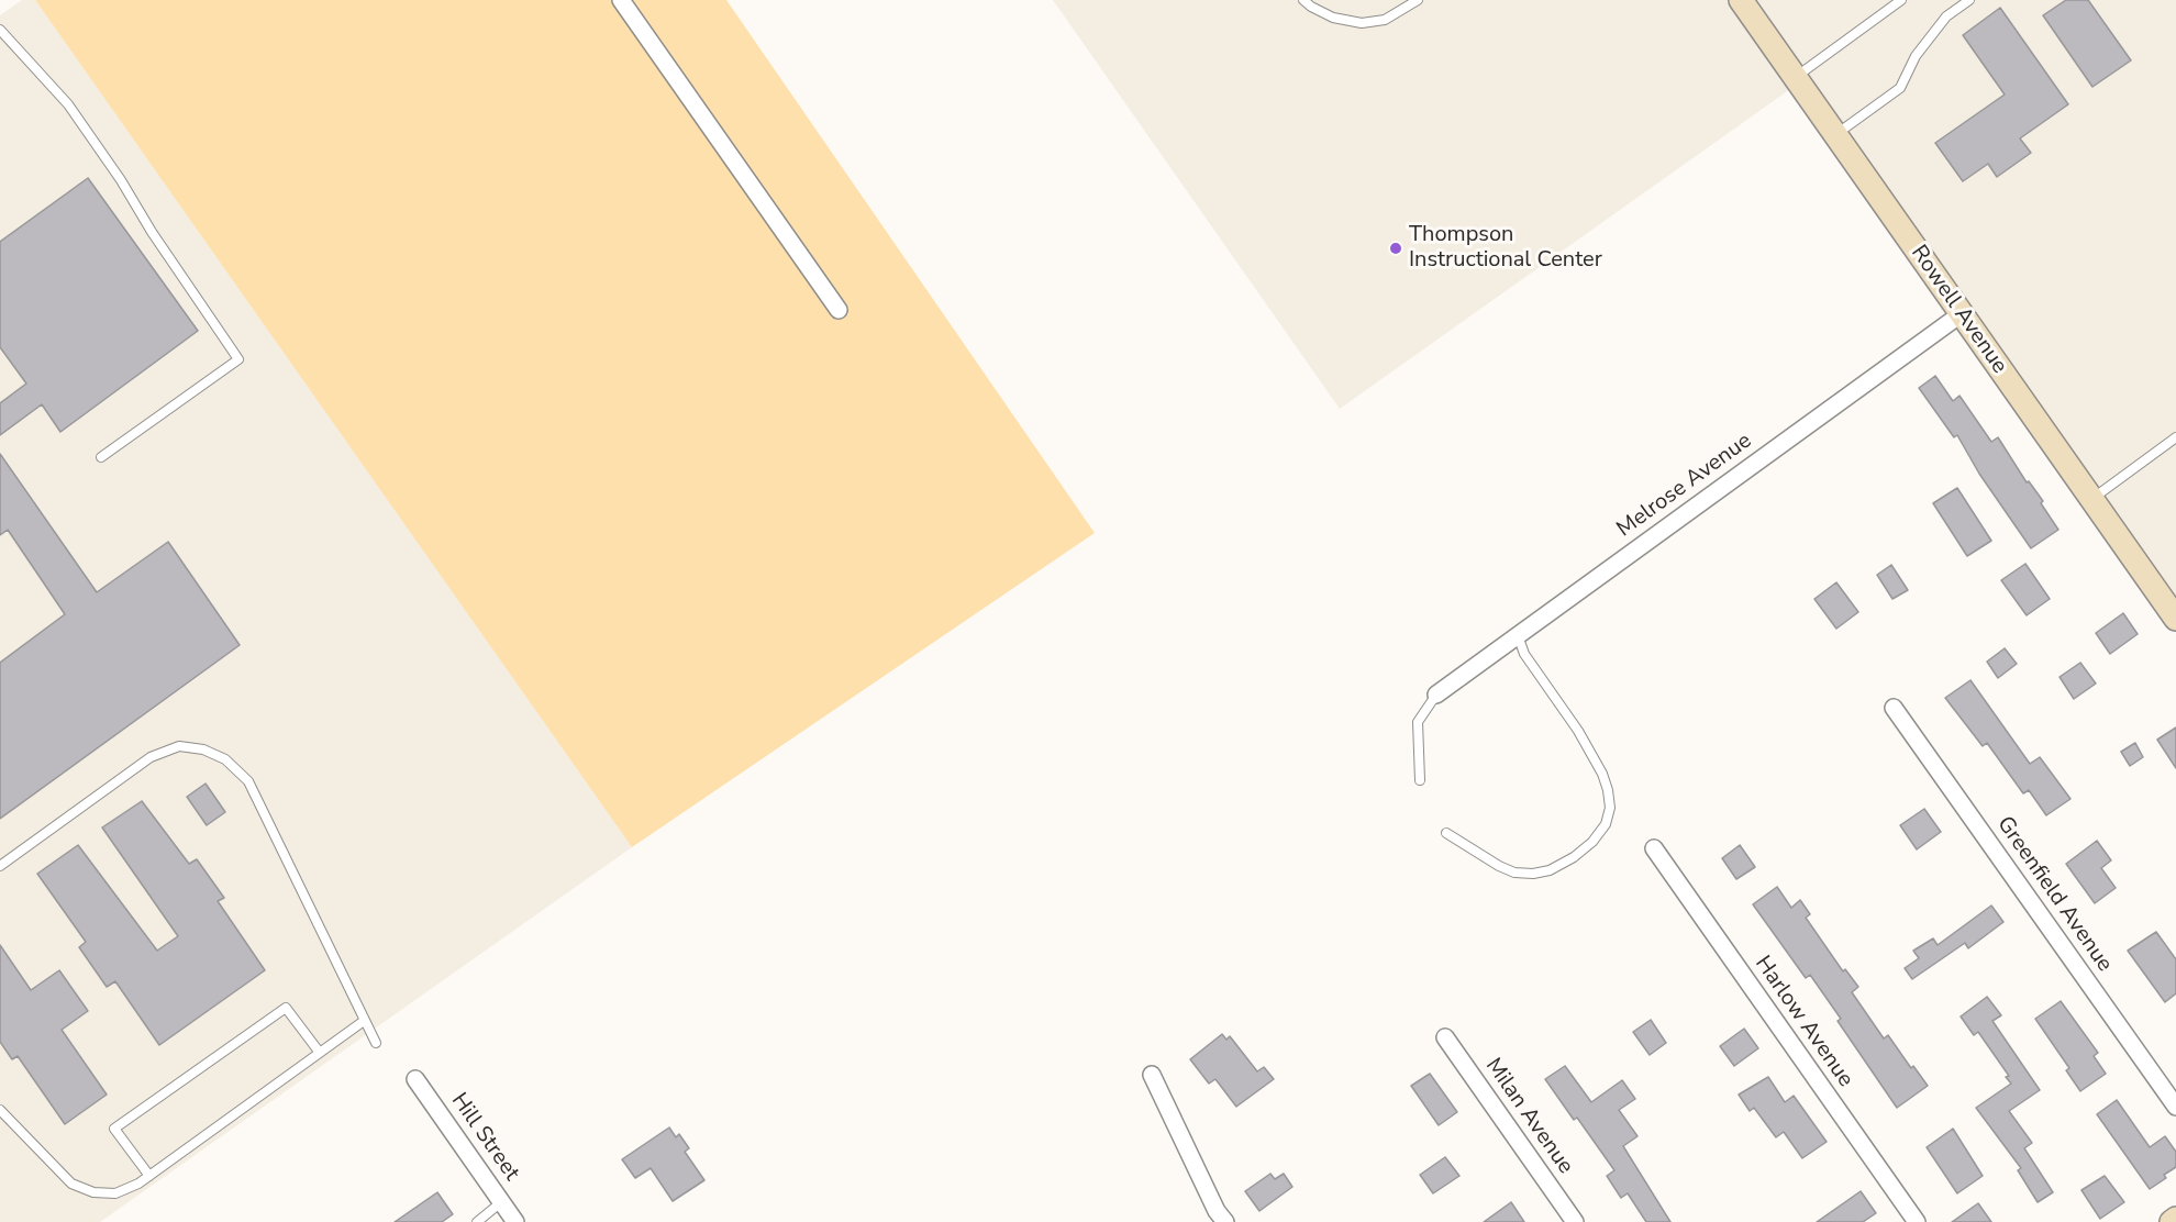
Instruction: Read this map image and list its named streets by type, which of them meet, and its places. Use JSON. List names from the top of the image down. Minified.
{"streets":{"street":["Rowell Avenue","Melrose Avenue","Greenfield Avenue","Harlow Avenue","Milan Avenue","Hill Street"]},"crossings":[["Rowell Avenue","Melrose Avenue"]],"places":["Thompson Instructional Center"]}
